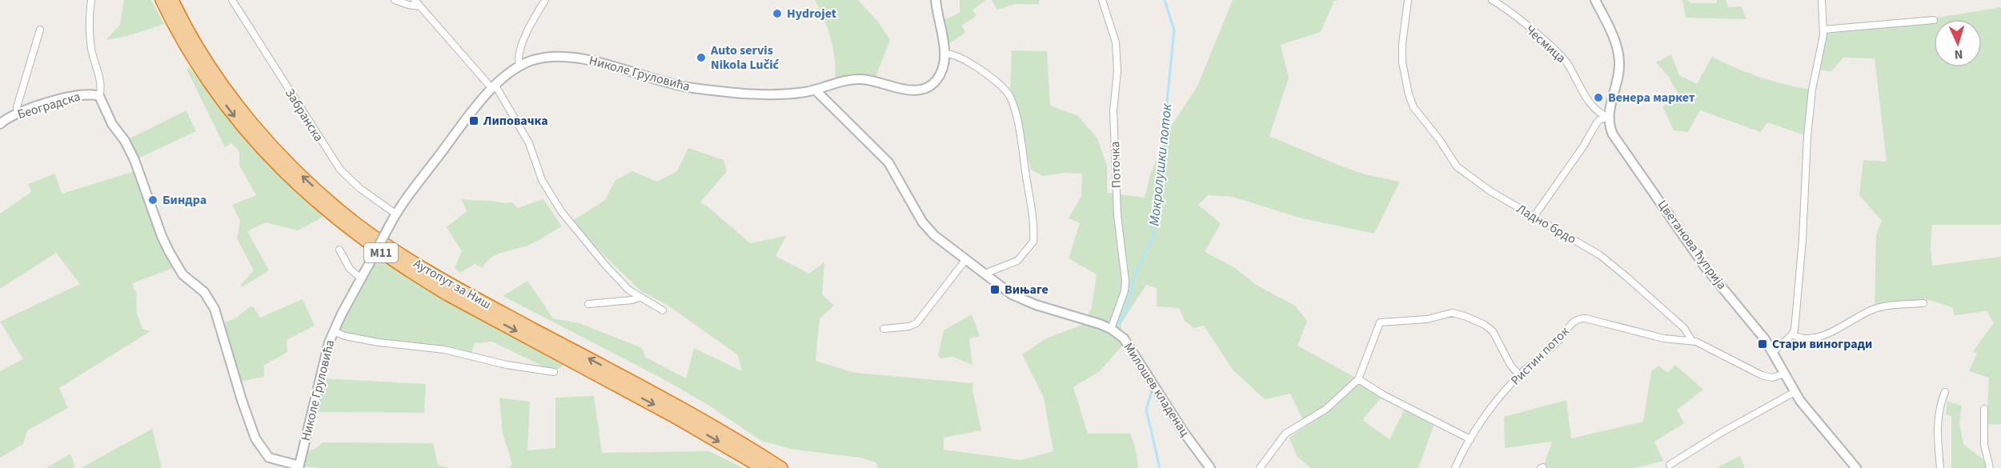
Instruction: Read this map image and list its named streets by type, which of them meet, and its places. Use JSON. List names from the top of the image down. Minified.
{"streets":{"highway":["M11","Аутопут за Ниш"],"street":["Чесмица","Николе Груловића","Београдска","Забранска","Поточка","Ладно брдо","Цветанова ћуприја","Ристин поток","Милошев кладенац"]},"crossings":[["Чесмица","Цветанова ћуприја"],["Николе Груловића","Забранска"],["Николе Груловића","Милошев кладенац"],["Поточка","Милошев кладенац"],["Ладно брдо","Цветанова ћуприја"],["Ладно брдо","Ристин поток"]],"water":["Мокролушки поток"],"places":{"other":["Hydrojet","Auto servis Nikola Lučić","Венера маркет","Биндра"],"transit":["Липовачка","Вињаге","Стари виногради"]},"north":"bottom"}
